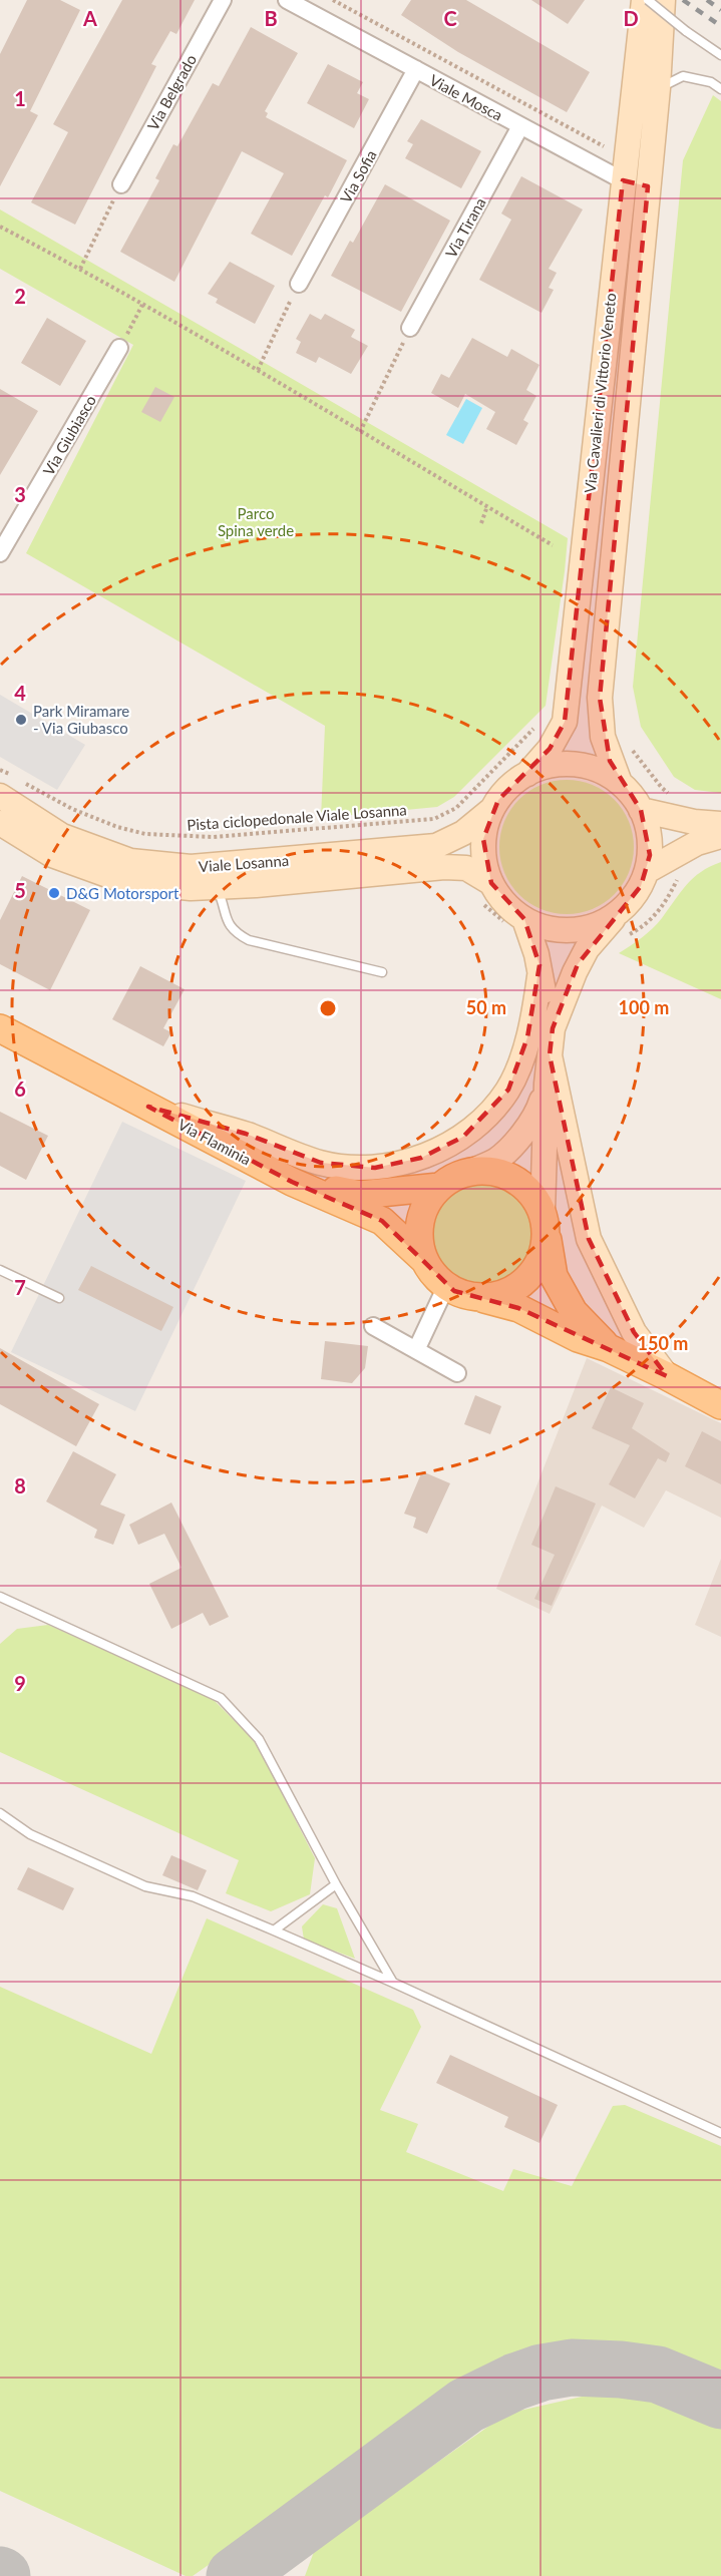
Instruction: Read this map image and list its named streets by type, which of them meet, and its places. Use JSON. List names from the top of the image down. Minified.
{"streets":{"main road":["Viale Mosca","Via Cavalieri di Vittorio Veneto","Viale Losanna","Via Flaminia"],"street":["Via Belgrado","Via Sofia","Via Tirana","Via Giubiasco"],"path":["Pista ciclopedonale Viale Losanna"]},"crossings":[["Viale Mosca","Via Sofia"],["Viale Mosca","Via Tirana"],["Viale Mosca","Via Cavalieri di Vittorio Veneto"],["Via Cavalieri di Vittorio Veneto","Viale Losanna"]],"parks":["Parco Spina verde"],"places":["Park Miramare - Via Giubasco","D&G Motorsport"],"grid":{"columns":["A","B","C","D"],"rows":["1","2","3","4","5","6","7","8","9"]},"rings":["50 m","100 m","150 m"]}
